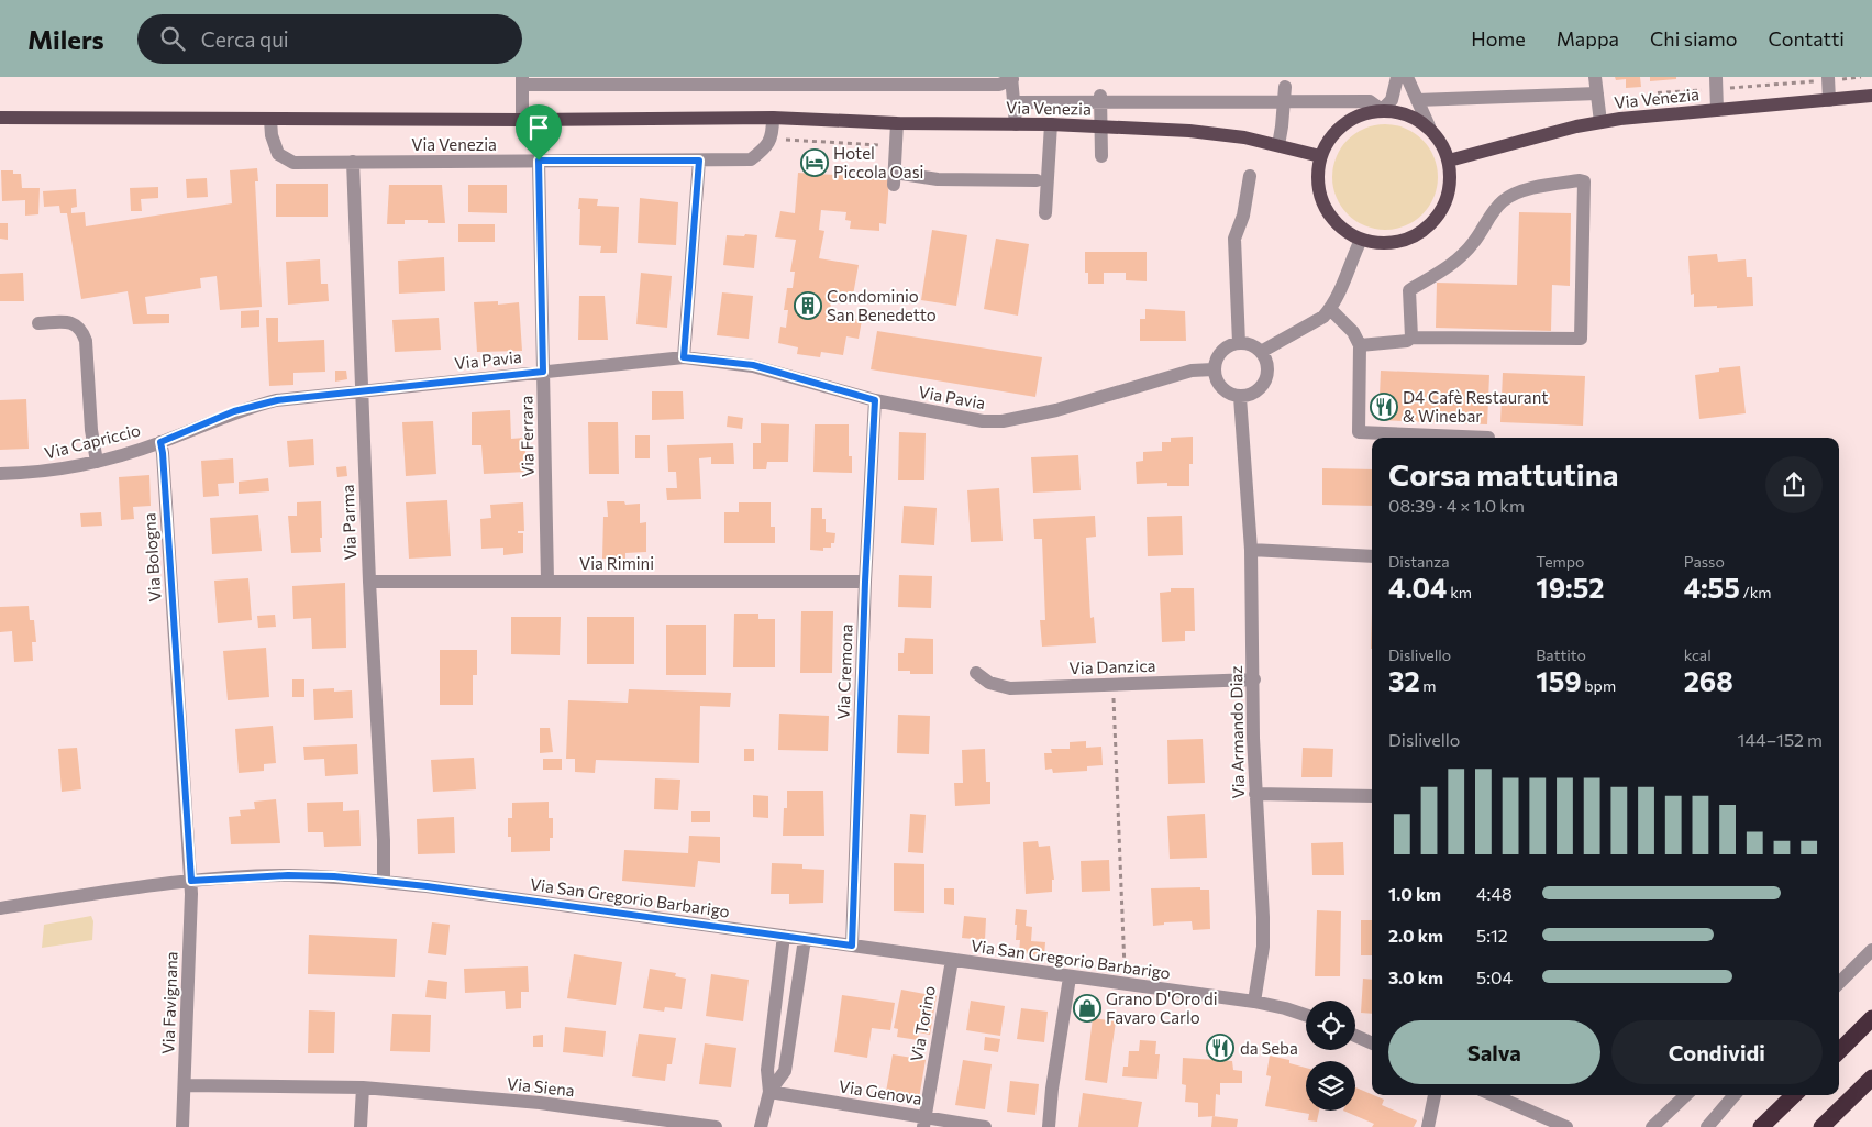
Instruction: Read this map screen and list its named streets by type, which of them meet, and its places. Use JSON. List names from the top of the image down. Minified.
{"streets":{"main road":["Via Venezia"],"street":["Via Pavia","Via Ferrara","Via Capriccio","Via Parma","Via Bologna","Via Rimini","Via Danzica","Via Cremona","Via Armando Diaz","Via San Gregorio Barbarigo","Via Favignana","Via Torino","Via Siena","Via Genova"]},"crossings":[["Via Venezia","Via Ferrara"],["Via Venezia","Via Parma"],["Via Pavia","Via Ferrara"],["Via Pavia","Via Parma"],["Via Pavia","Via Cremona"],["Via Pavia","Via Armando Diaz"],["Via Ferrara","Via Rimini"],["Via Capriccio","Via Bologna"],["Via Parma","Via Rimini"],["Via Parma","Via San Gregorio Barbarigo"],["Via Bologna","Via San Gregorio Barbarigo"],["Via Bologna","Via Favignana"],["Via Rimini","Via Cremona"],["Via Danzica","Via Armando Diaz"],["Via Cremona","Via San Gregorio Barbarigo"],["Via Armando Diaz","Via San Gregorio Barbarigo"],["Via San Gregorio Barbarigo","Via Favignana"],["Via San Gregorio Barbarigo","Via Torino"],["Via Favignana","Via Siena"],["Via Torino","Via Genova"]],"places":{"hotel":["Hotel Piccola Oasi"],"building":["Condominio San Benedetto"],"restaurant":["D4 Cafè Restaurant & Winebar","da Seba"],"shop":["Grano D'Oro di Favaro Carlo"]},"page":{"header":"Milers","search":"Cerca qui","nav":["Home","Mappa","Chi siamo","Contatti"],"heading":["Corsa mattutina","08:39 · 4 × 1.0 km"],"stats":[["Distanza","4.04 km"],["Tempo","19:52"],["Passo","4:55 /km"],["Dislivello","32 m"],["Battito","159 bpm"],["kcal","268"]],"chart":["Dislivello","144–152 m"],"list":[{"name":"1.0 km","note":"4:48"},{"name":"2.0 km","note":"5:12"},{"name":"3.0 km","note":"5:04"}],"buttons":["Salva","Condividi"]}}
